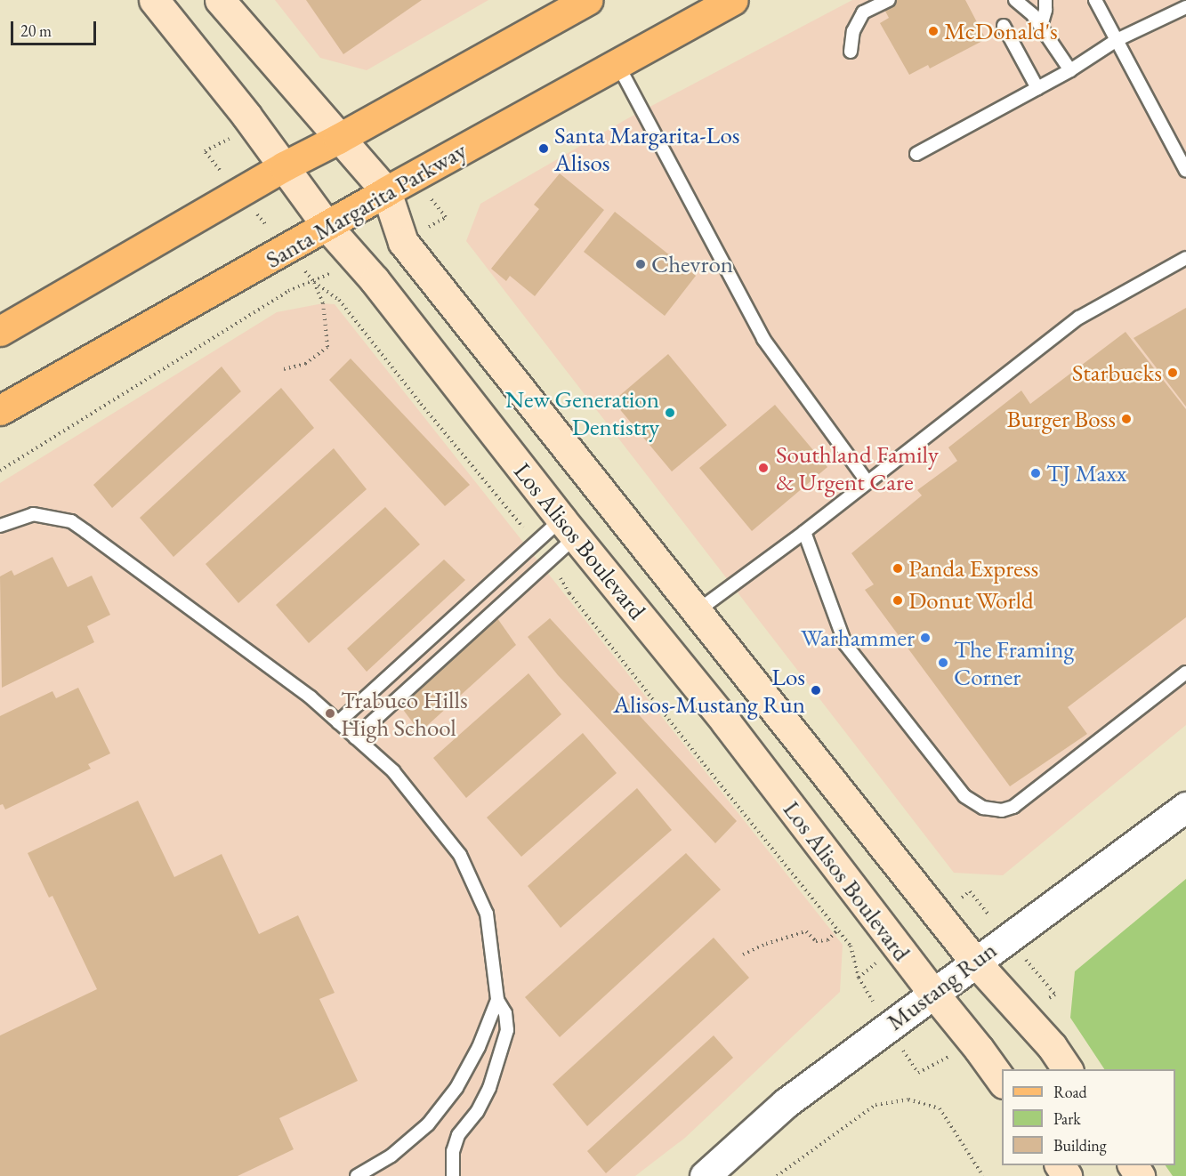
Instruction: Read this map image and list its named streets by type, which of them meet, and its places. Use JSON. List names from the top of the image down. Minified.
{"streets":{"main road":["Santa Margarita Parkway","Los Alisos Boulevard"],"street":["Mustang Run"]},"crossings":[["Santa Margarita Parkway","Los Alisos Boulevard"],["Los Alisos Boulevard","Mustang Run"]],"places":["McDonald's","Santa Margarita-Los Alisos","Chevron","Starbucks","New Generation Dentistry","Burger Boss","Southland Family & Urgent Care","TJ Maxx","Panda Express","Donut World","Warhammer","The Framing Corner","Los Alisos-Mustang Run","Trabuco Hills High School"],"legend":["Road","Park","Building"],"scale_bar":"20 m"}
